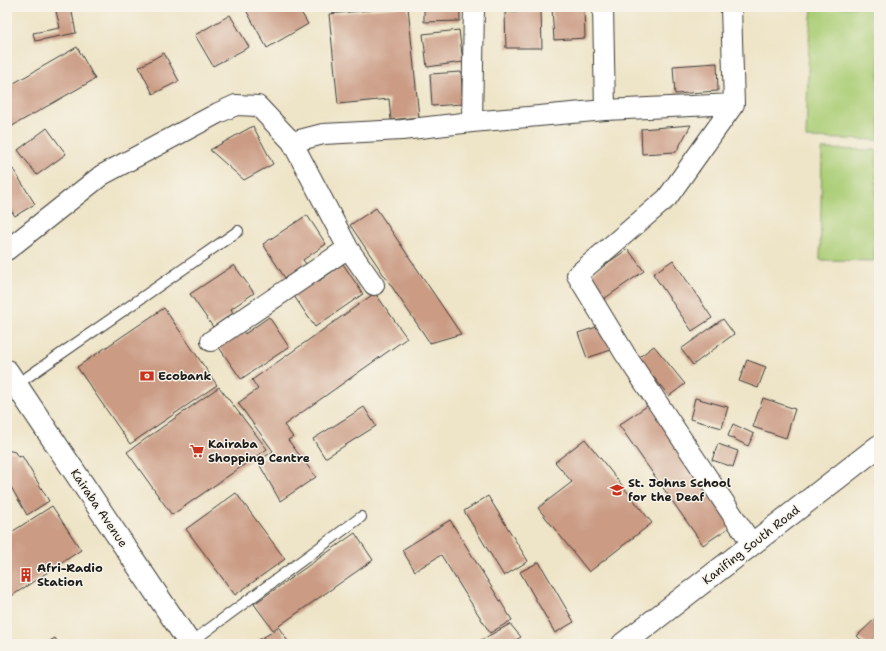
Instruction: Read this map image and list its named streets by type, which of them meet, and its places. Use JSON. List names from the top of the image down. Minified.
{"streets":{"street":["Kairaba Avenue","Kanifing South Road"]},"places":{"bank":["Ecobank"],"supermarket":["Kairaba Shopping Centre"],"school or university":["St. Johns School for the Deaf"],"building":["Afri-Radio Station"]}}
